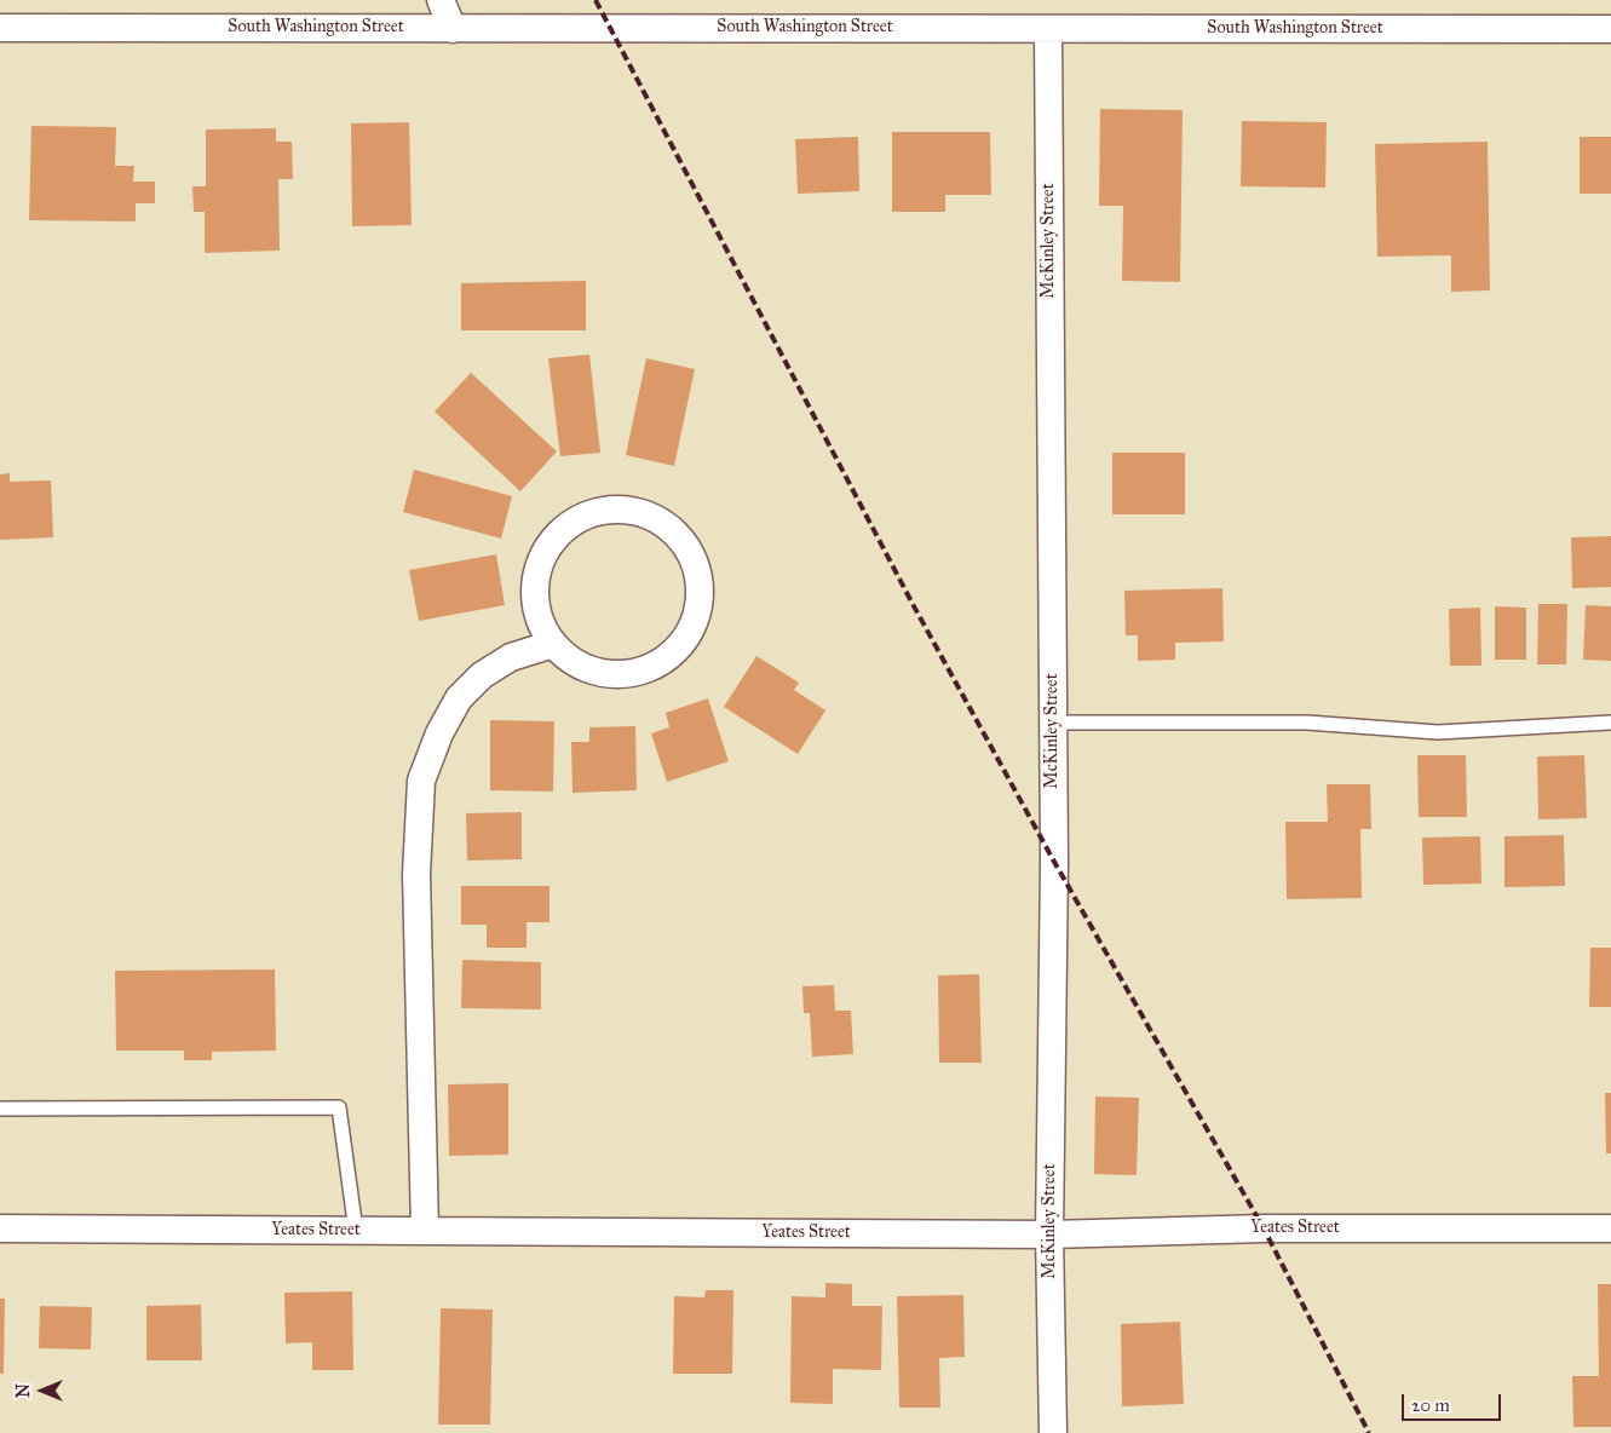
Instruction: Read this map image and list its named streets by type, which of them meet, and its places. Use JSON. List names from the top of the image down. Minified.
{"streets":{"street":["South Washington Street","McKinley Street","Yeates Street"]},"crossings":[["South Washington Street","McKinley Street"],["McKinley Street","Yeates Street"]],"scale_bar":"20 m","north":"left"}
